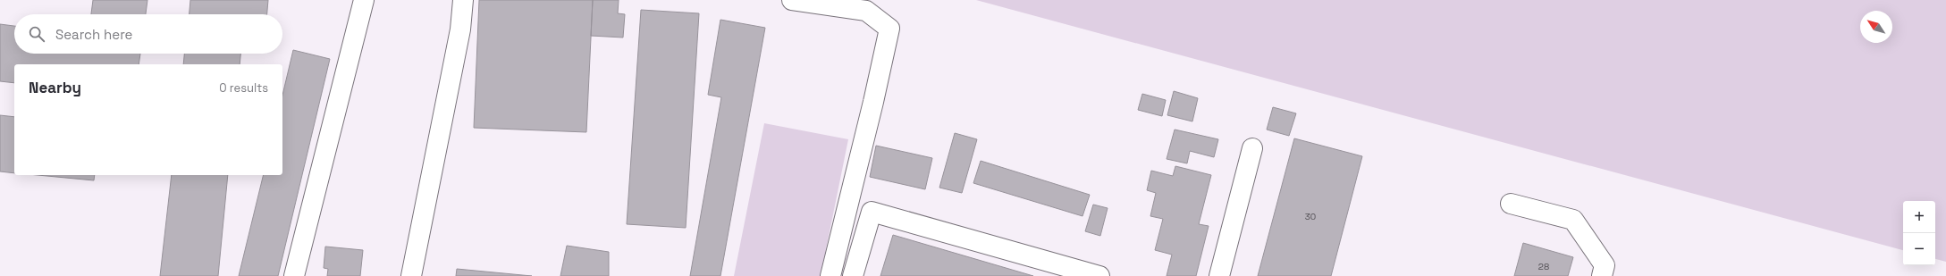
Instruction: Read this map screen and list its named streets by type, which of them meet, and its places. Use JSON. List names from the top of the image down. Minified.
{"house_numbers":["30","28"],"north":"top left","page":{"search":"Search here","heading":["Nearby","0 results"],"map_buttons":["+","−"]}}
